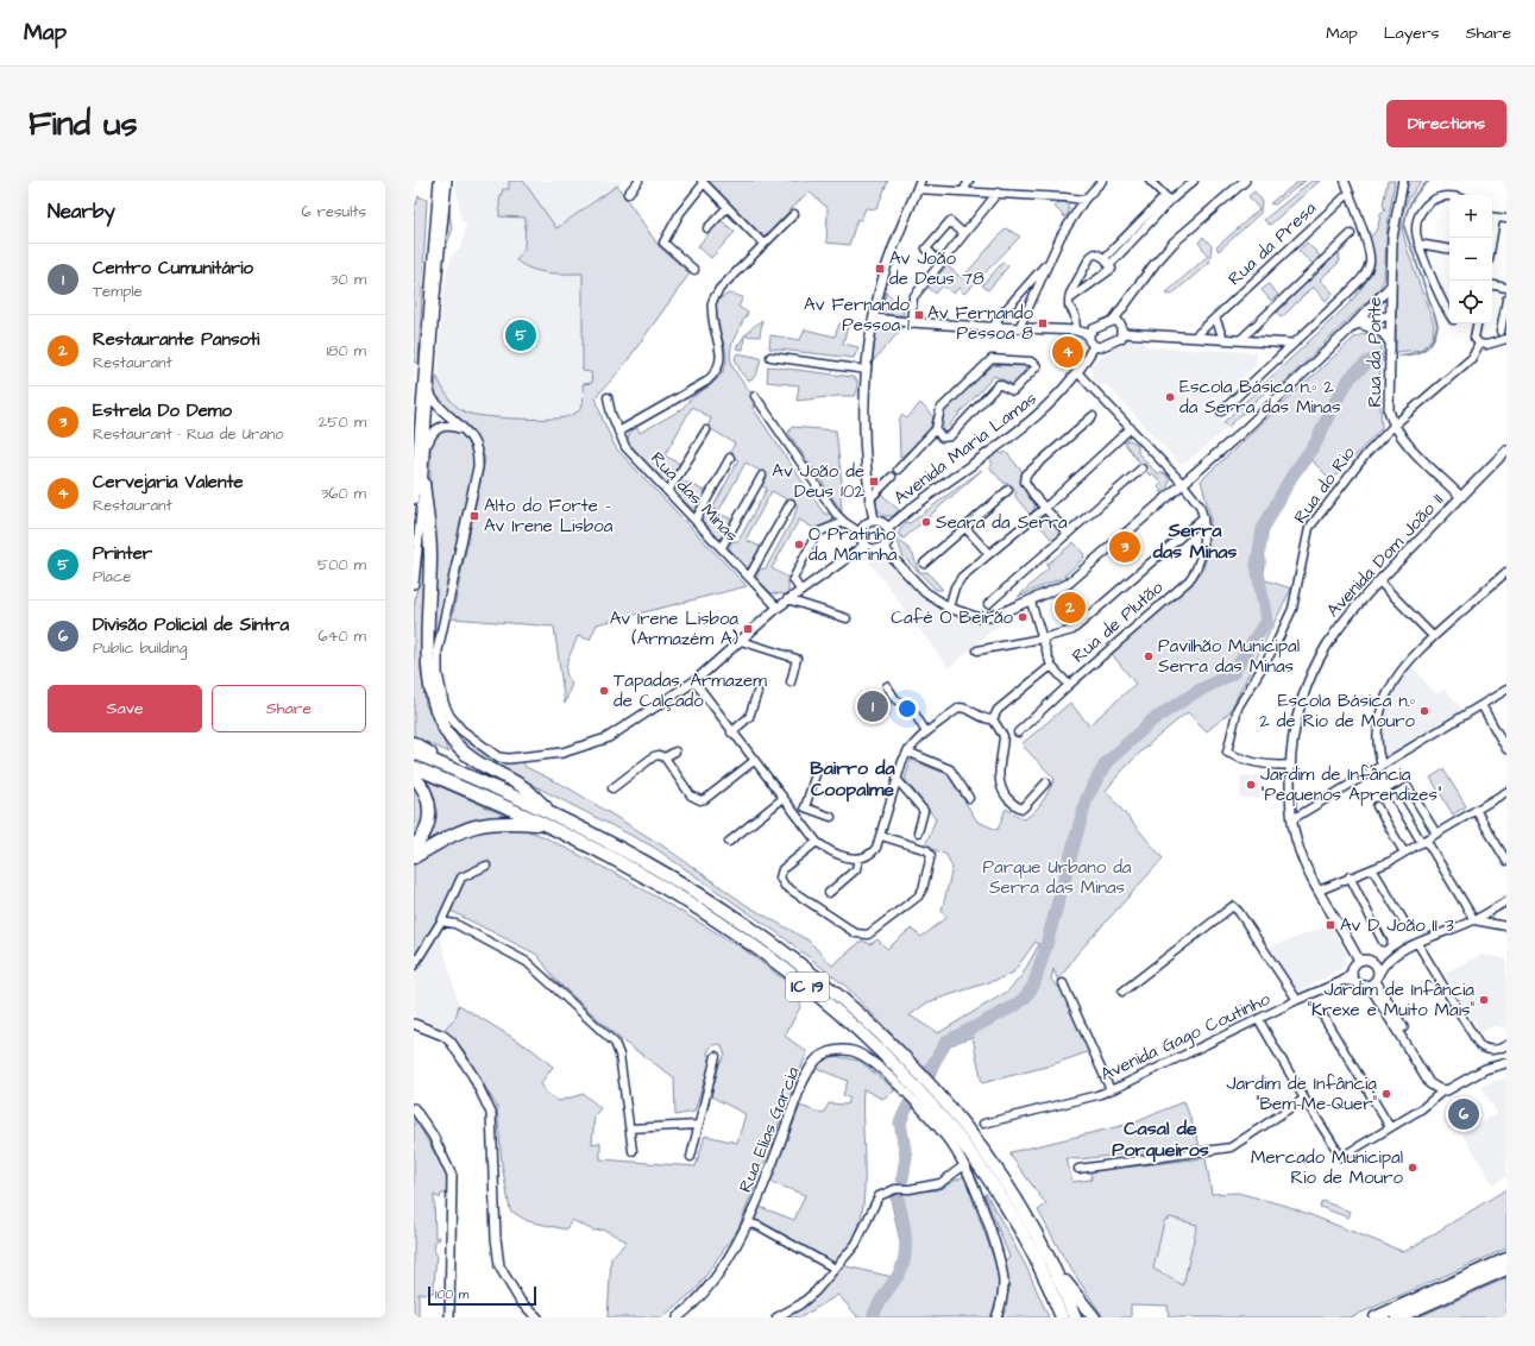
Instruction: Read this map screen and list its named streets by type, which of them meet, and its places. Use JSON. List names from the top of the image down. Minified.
{"streets":{"highway":["IC 19"],"street":["Rua da Presa","Rua da Ponte","Avenida Maria Lamas","Rua do Rio","Rua das Minas","Avenida Dom João II","Rua de Plutão","Avenida Gago Coutinho","Rua Elias Garcia"]},"crossings":[["Rua da Ponte","Rua do Rio"],["Rua da Ponte","Avenida Dom João II"],["Rua do Rio","Avenida Dom João II"],["Avenida Dom João II","Avenida Gago Coutinho"],["IC 19","Rua Elias Garcia"]],"districts":["Serra das Minas","Bairro da Coopalme","Casal de Porqueiros"],"parks":["Parque Urbano da Serra das Minas"],"places":{"transit":["Av João de Deus 78","Av Fernando Pessoa 1","Av Fernando Pessoa 8","Av João de Deus 102","Alto do Forte - Av Irene Lisboa","Av Irene Lisboa (Armazém A)","Av D João II 3"],"other":["Escola Básica n.º 2 da Serra das Minas","Seara da Serra","O Pratinho da Marinha","Café O Beirão","Pavilhão Municipal Serra das Minas","Tapadas, Armazem de Calçado","Escola Básica n.º 2 de Rio de Mouro","Jardim de Infância \"Pequenos Aprendizes\"","Jardim de Infância \"Krexe e Muito Mais\"","Jardim de Infância \"Bem-Me-Quer\"","Mercado Municipal Rio de Mouro"]},"scale_bar":"100 m","page":{"header":"Map","nav":["Map","Layers","Share"],"buttons":["Directions",["Save","Share"]],"title":"Find us","heading":["Nearby","6 results"],"map_buttons":["+","−"],"list":[{"mark":"1","name":"Centro Cumunitário","note":"Temple","value":"30 m"},{"mark":"2","name":"Restaurante Pansoti","note":"Restaurant","value":"180 m"},{"mark":"3","name":"Estrela Do Demo","note":"Restaurant · Rua de Urano","value":"250 m"},{"mark":"4","name":"Cervejaria Valente","note":"Restaurant","value":"360 m"},{"mark":"5","name":"Printer","note":"Place","value":"500 m"},{"mark":"6","name":"Divisão Policial de Sintra","note":"Public building","value":"640 m"}],"pins":["5","4","3","2","1","6"],"scale":"100 m"}}
